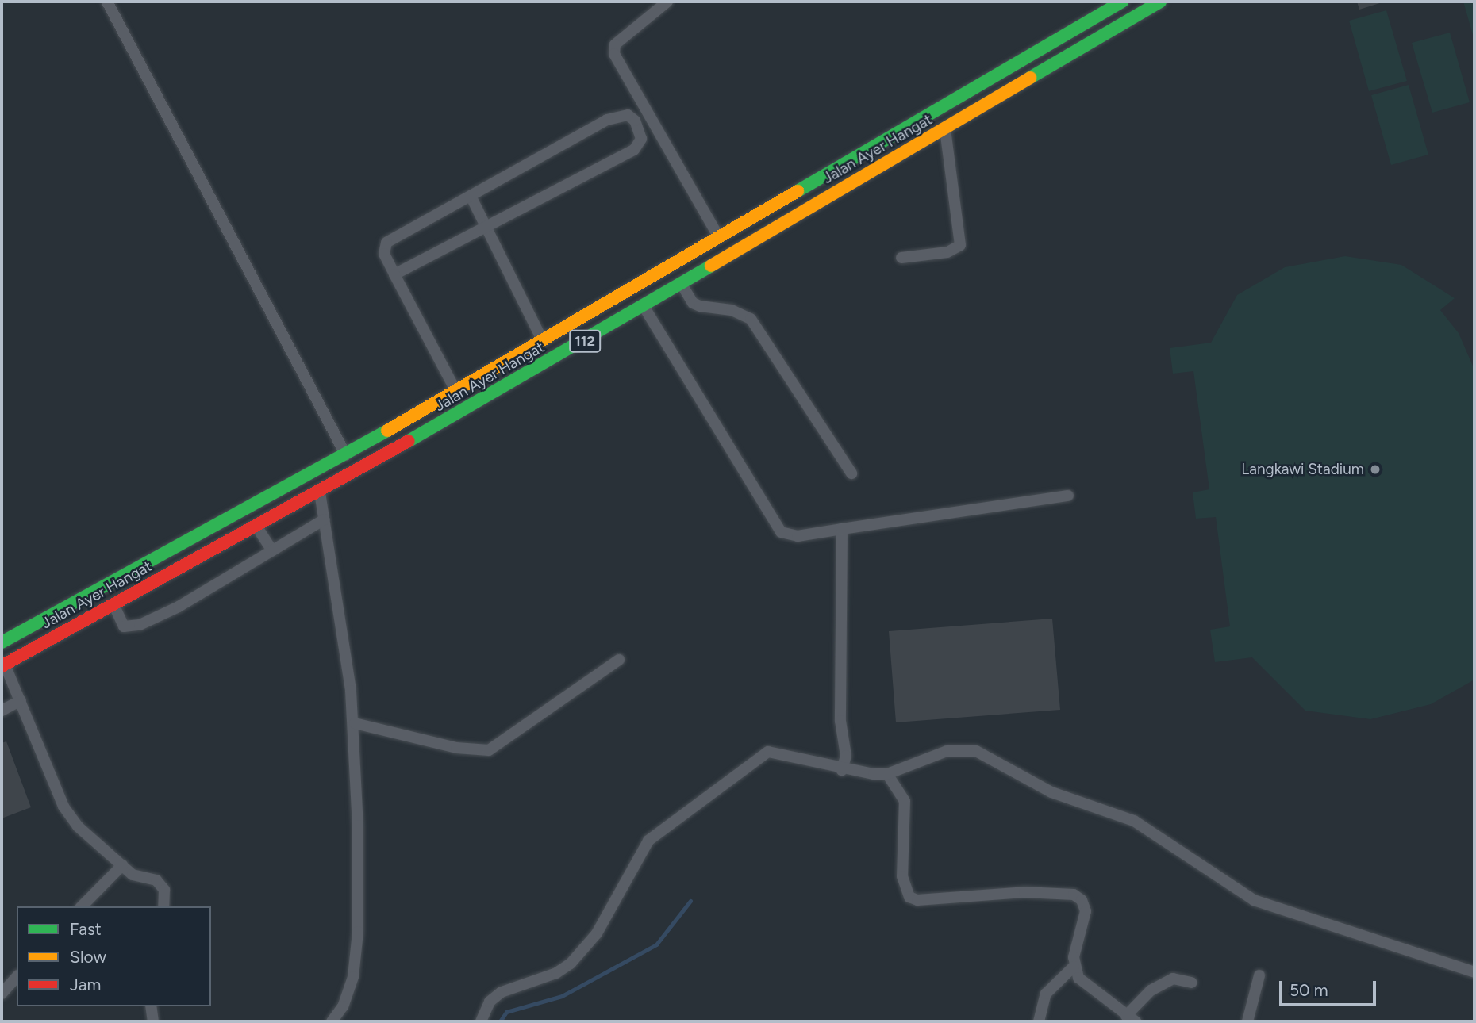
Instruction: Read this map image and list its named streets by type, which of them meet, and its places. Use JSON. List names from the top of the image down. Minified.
{"streets":{"main road":["Jalan Ayer Hangat","112"]},"places":["Langkawi Stadium"],"legend":["Fast","Slow","Jam"],"scale_bar":"50 m"}
